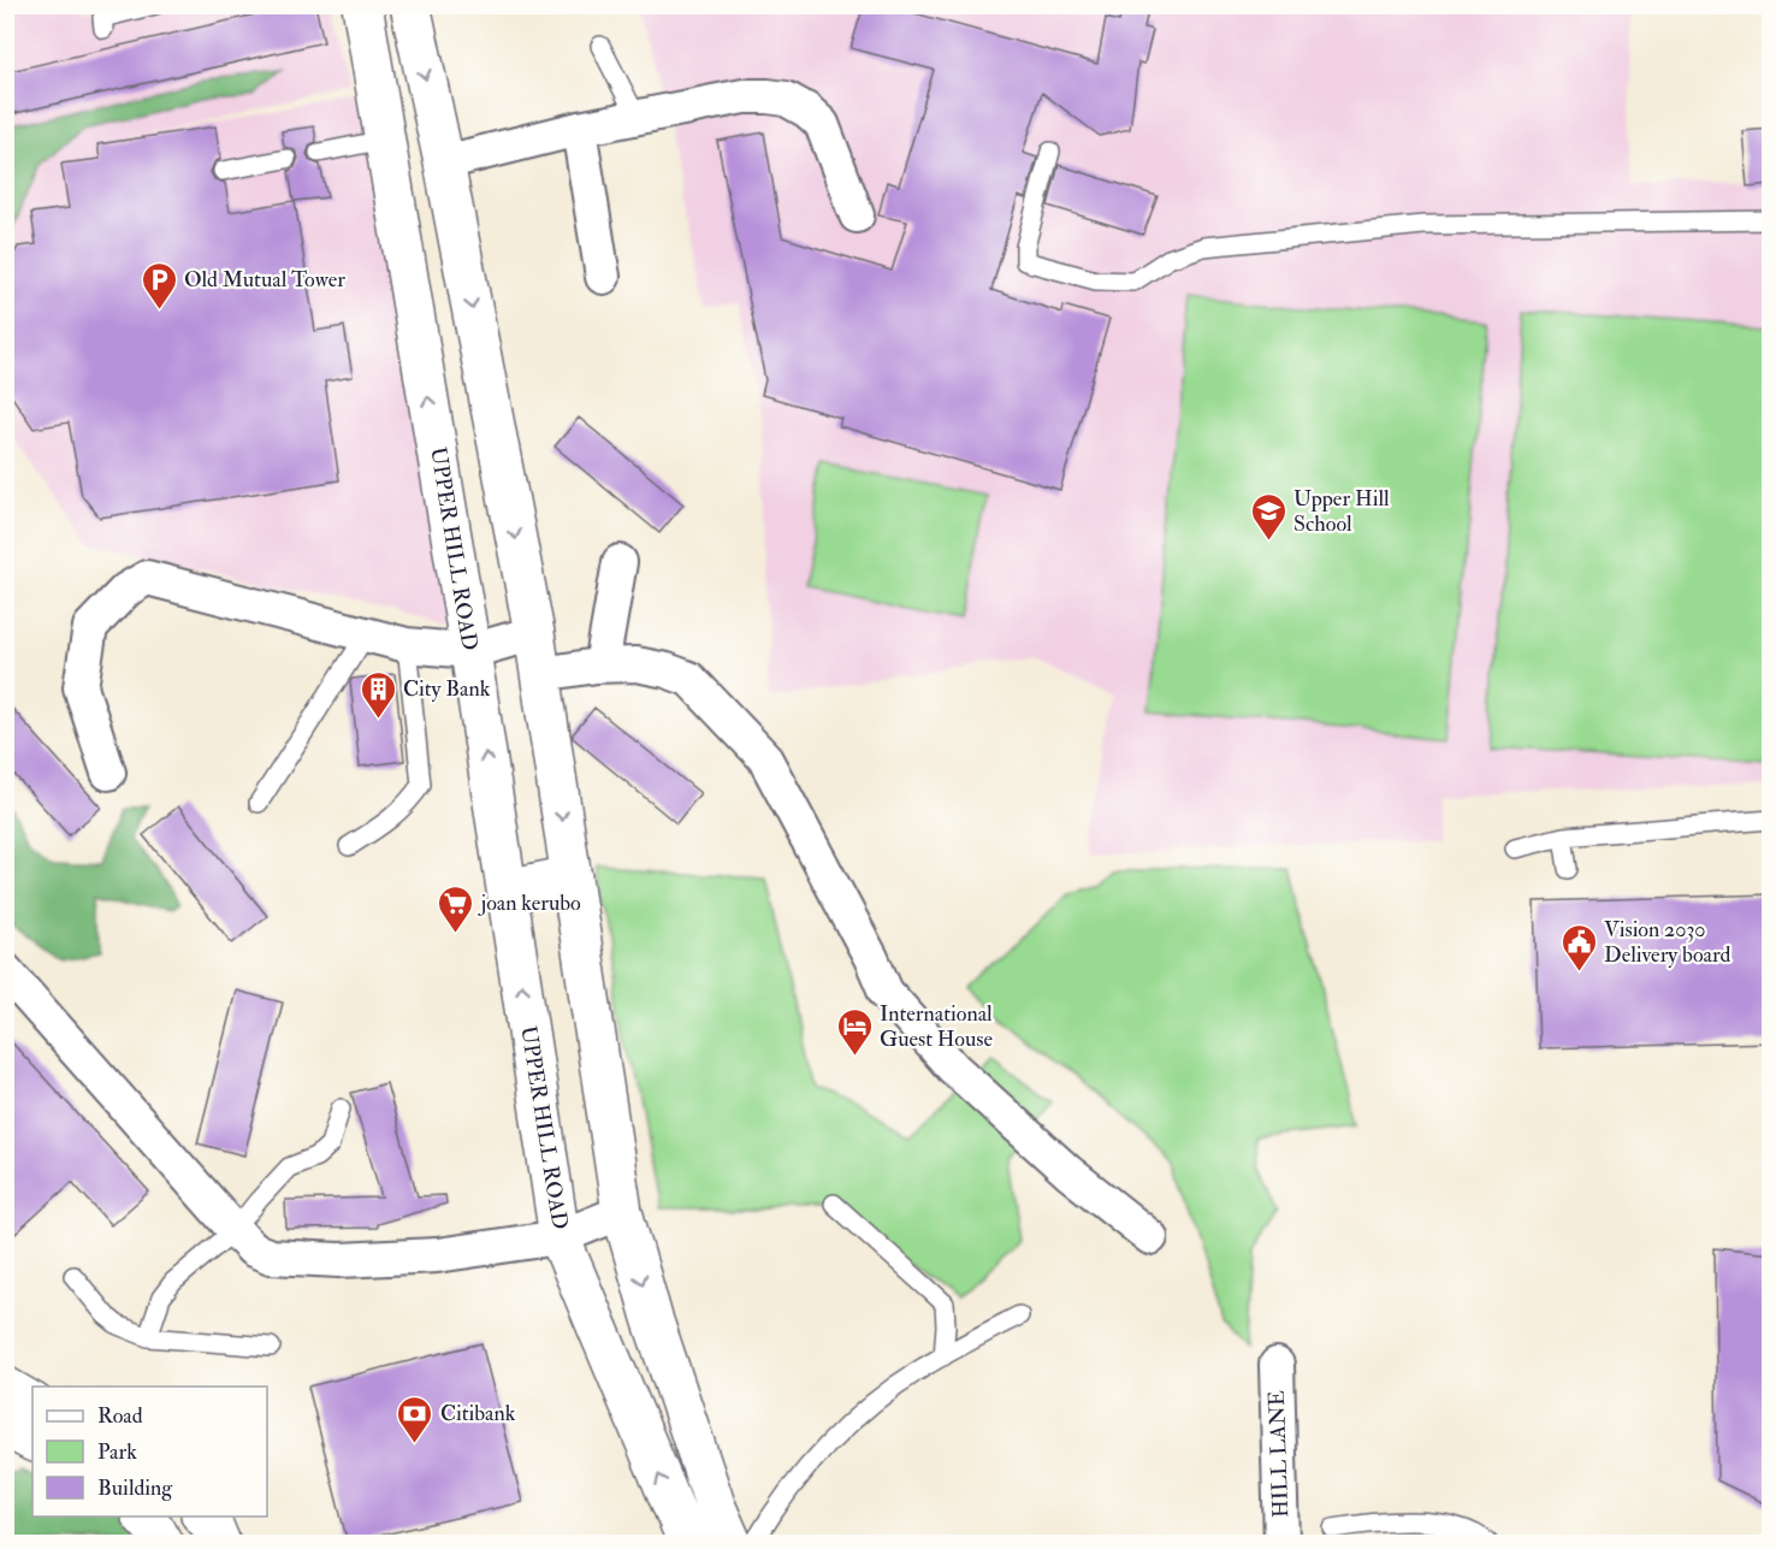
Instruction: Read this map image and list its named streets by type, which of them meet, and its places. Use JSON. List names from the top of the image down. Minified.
{"streets":{"street":["UPPER HILL ROAD","HILL LANE"]},"places":{"parking":["Old Mutual Tower"],"school or university":["Upper Hill School"],"building":["City Bank"],"supermarket":["joan kerubo"],"public building":["Vision 2030 Delivery board"],"hotel":["International Guest House"],"bank":["Citibank"]},"legend":["Road","Park","Building"]}
